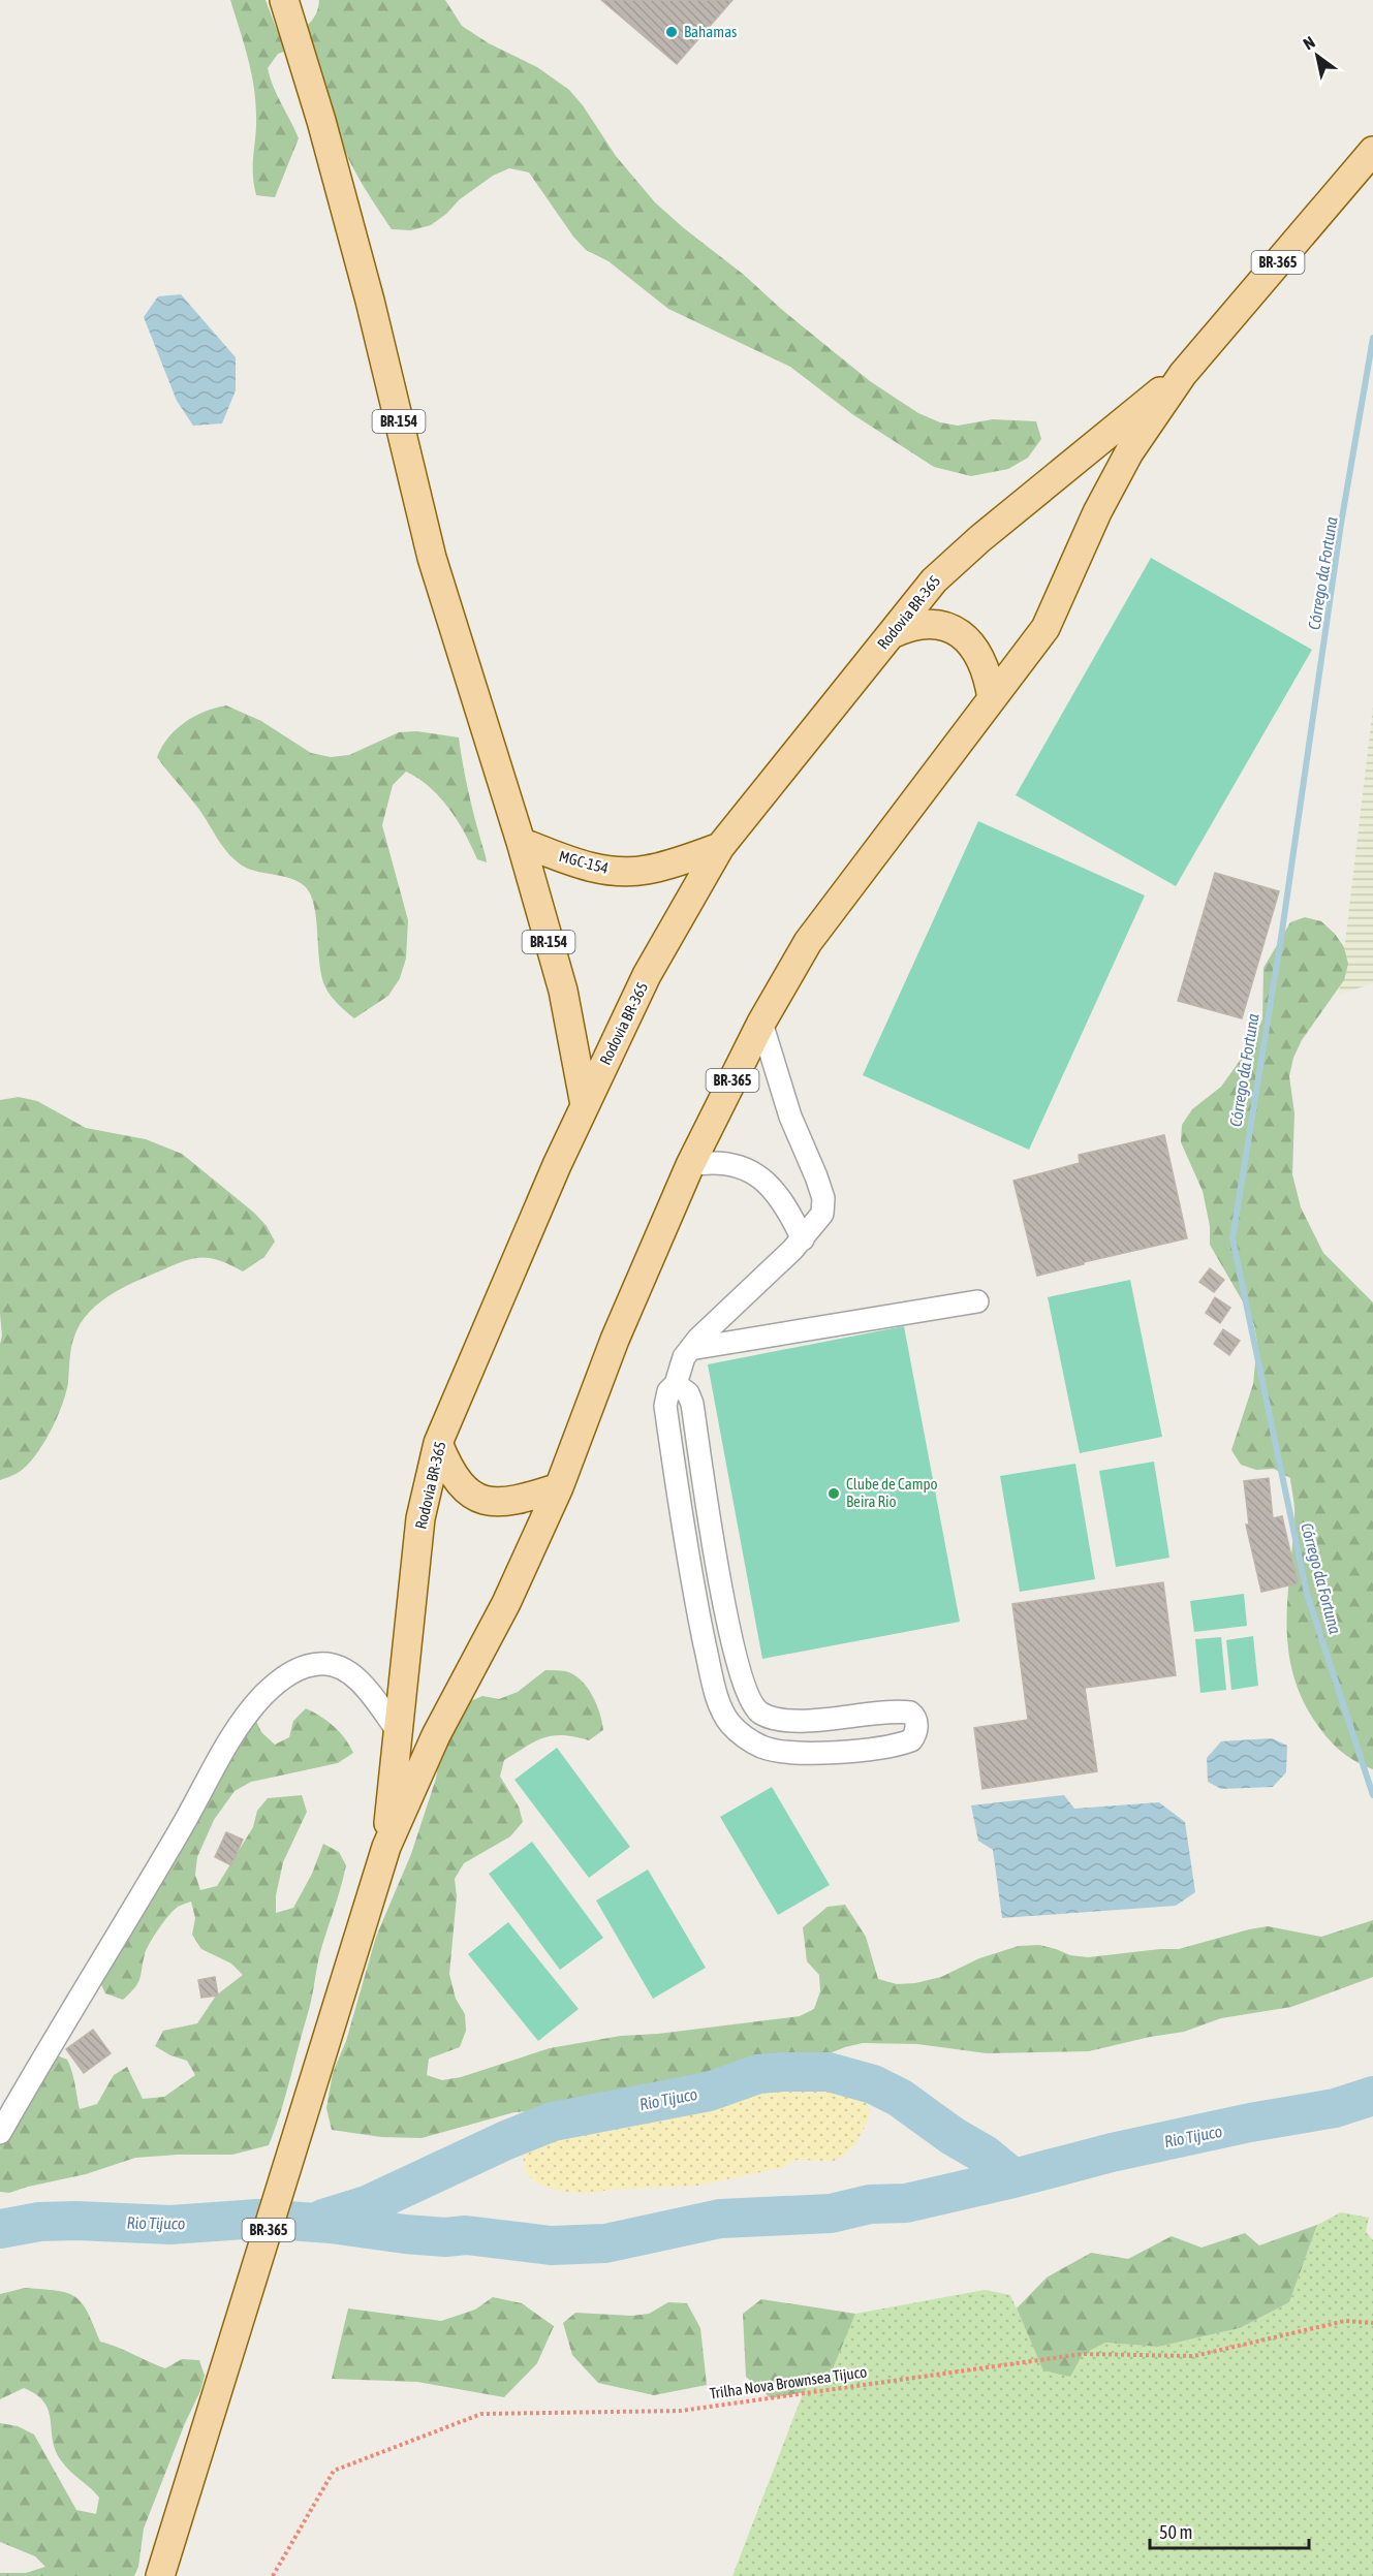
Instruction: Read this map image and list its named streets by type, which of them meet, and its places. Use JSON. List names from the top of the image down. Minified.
{"streets":{"main road":["BR-365","BR-154","Rodovia BR-365","MGC-154"],"path":["Trilha Nova Brownsea Tijuco"]},"crossings":[["BR-154","Rodovia BR-365"],["BR-154","MGC-154"],["Rodovia BR-365","MGC-154"]],"water":["Córrego da Fortuna","Rio Tijuco"],"places":["Bahamas","Clube de Campo Beira Rio"],"scale_bar":"50 m","north":"top left"}
